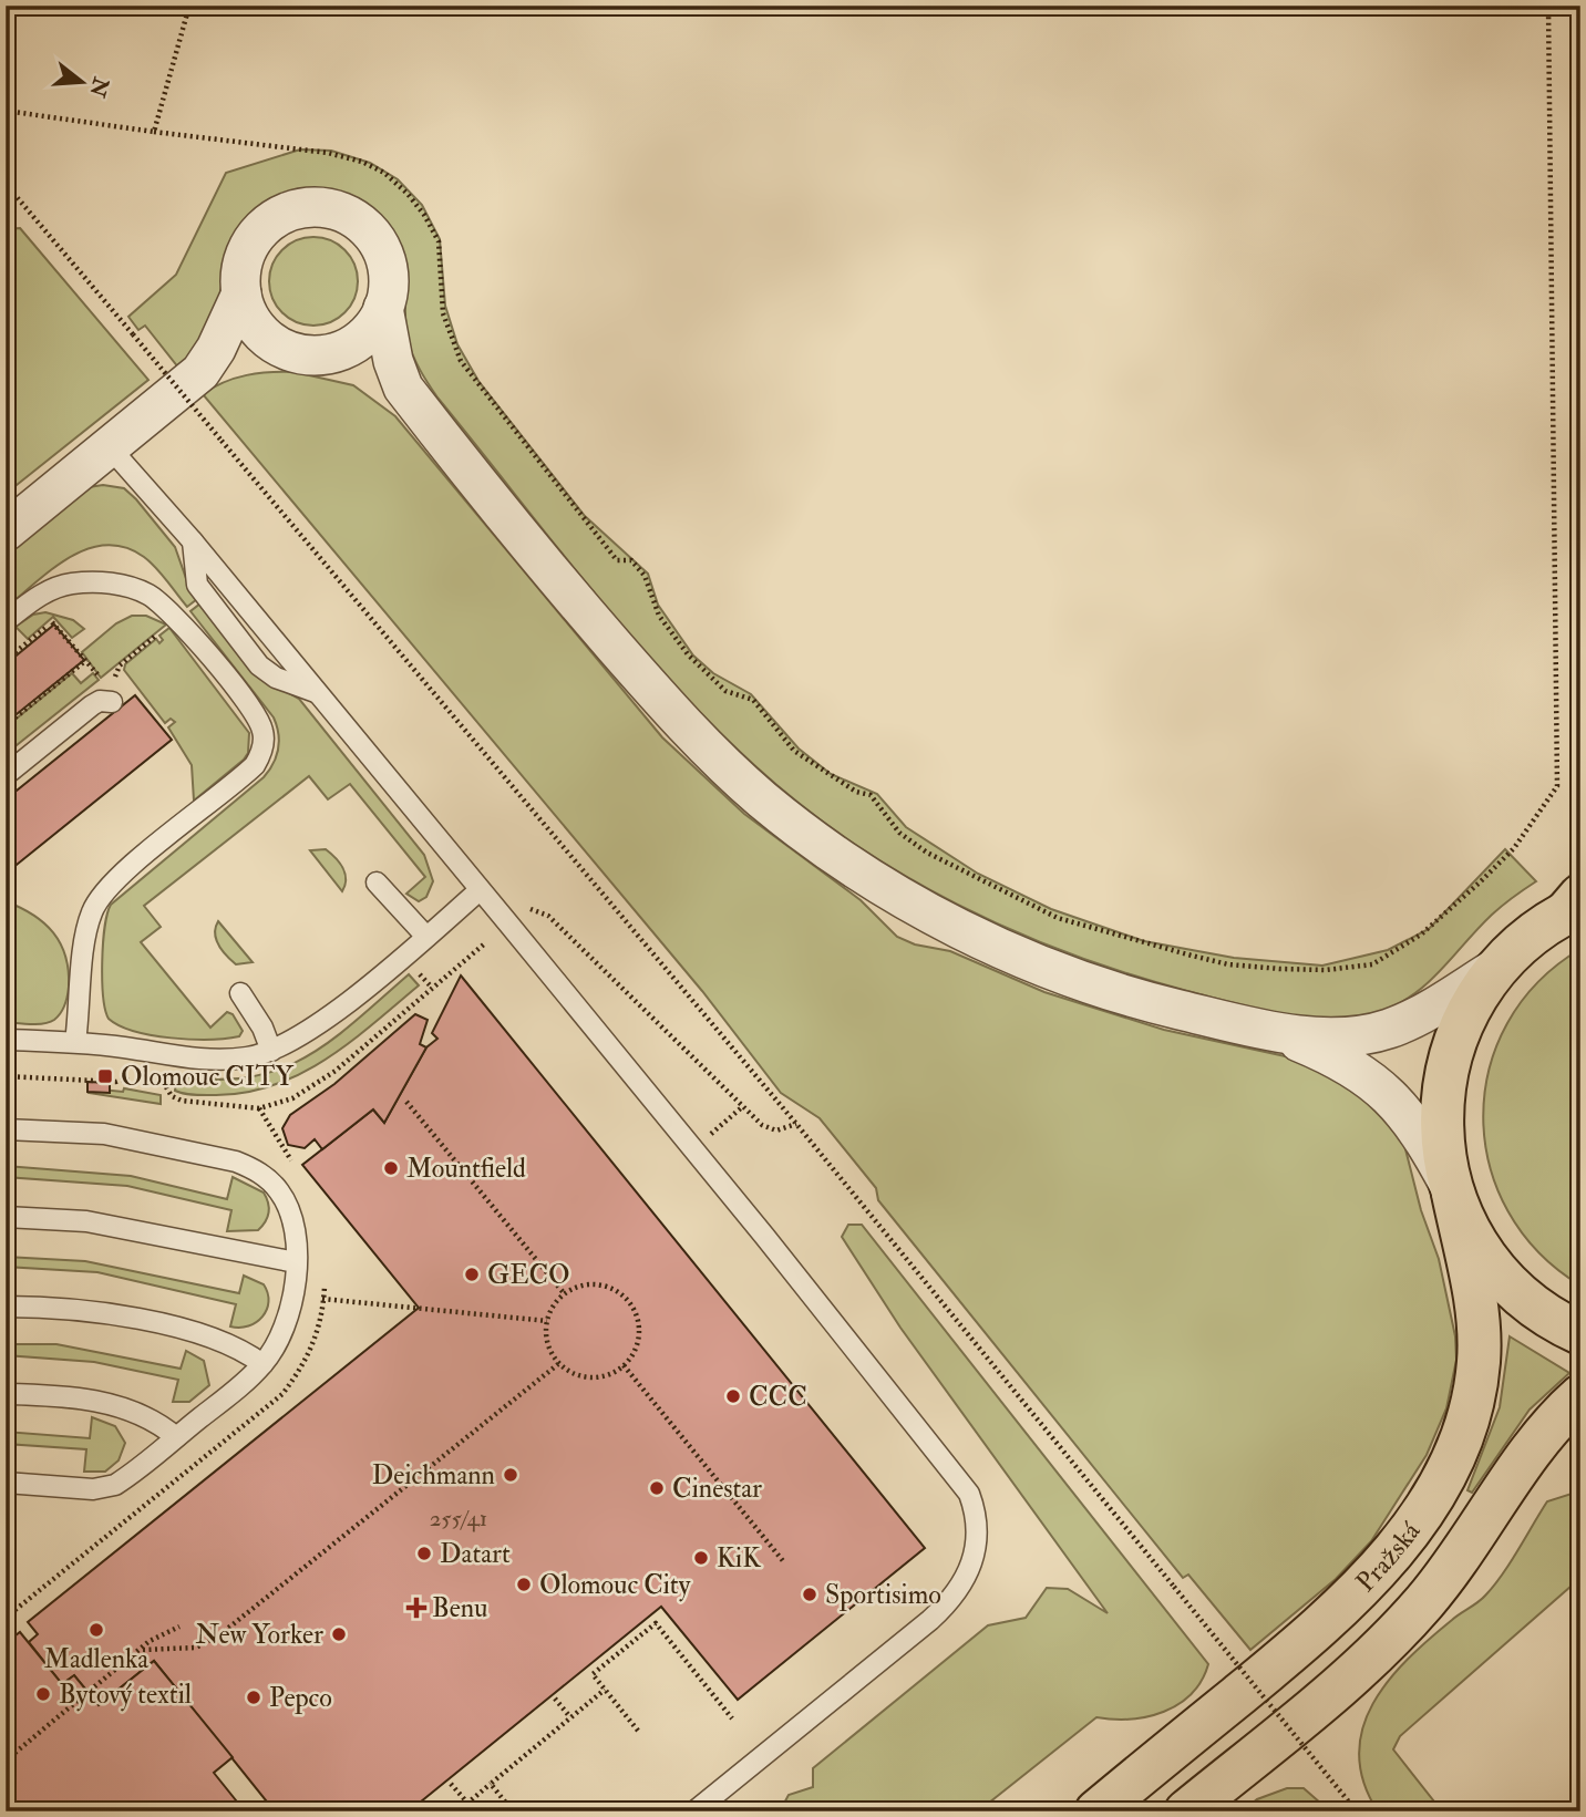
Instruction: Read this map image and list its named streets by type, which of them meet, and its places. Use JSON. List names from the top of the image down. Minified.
{"streets":{"main road":["Pražská"]},"places":{"transit":["Olomouc CITY"],"other":["Mountfield","GECO","CCC","Deichmann","Cinestar","Datart","KiK","Olomouc City","Sportisimo","Madlenka","New Yorker","Bytový textil","Pepco"],"health":["Benu"]},"house_numbers":["255/41"],"north":"right"}
